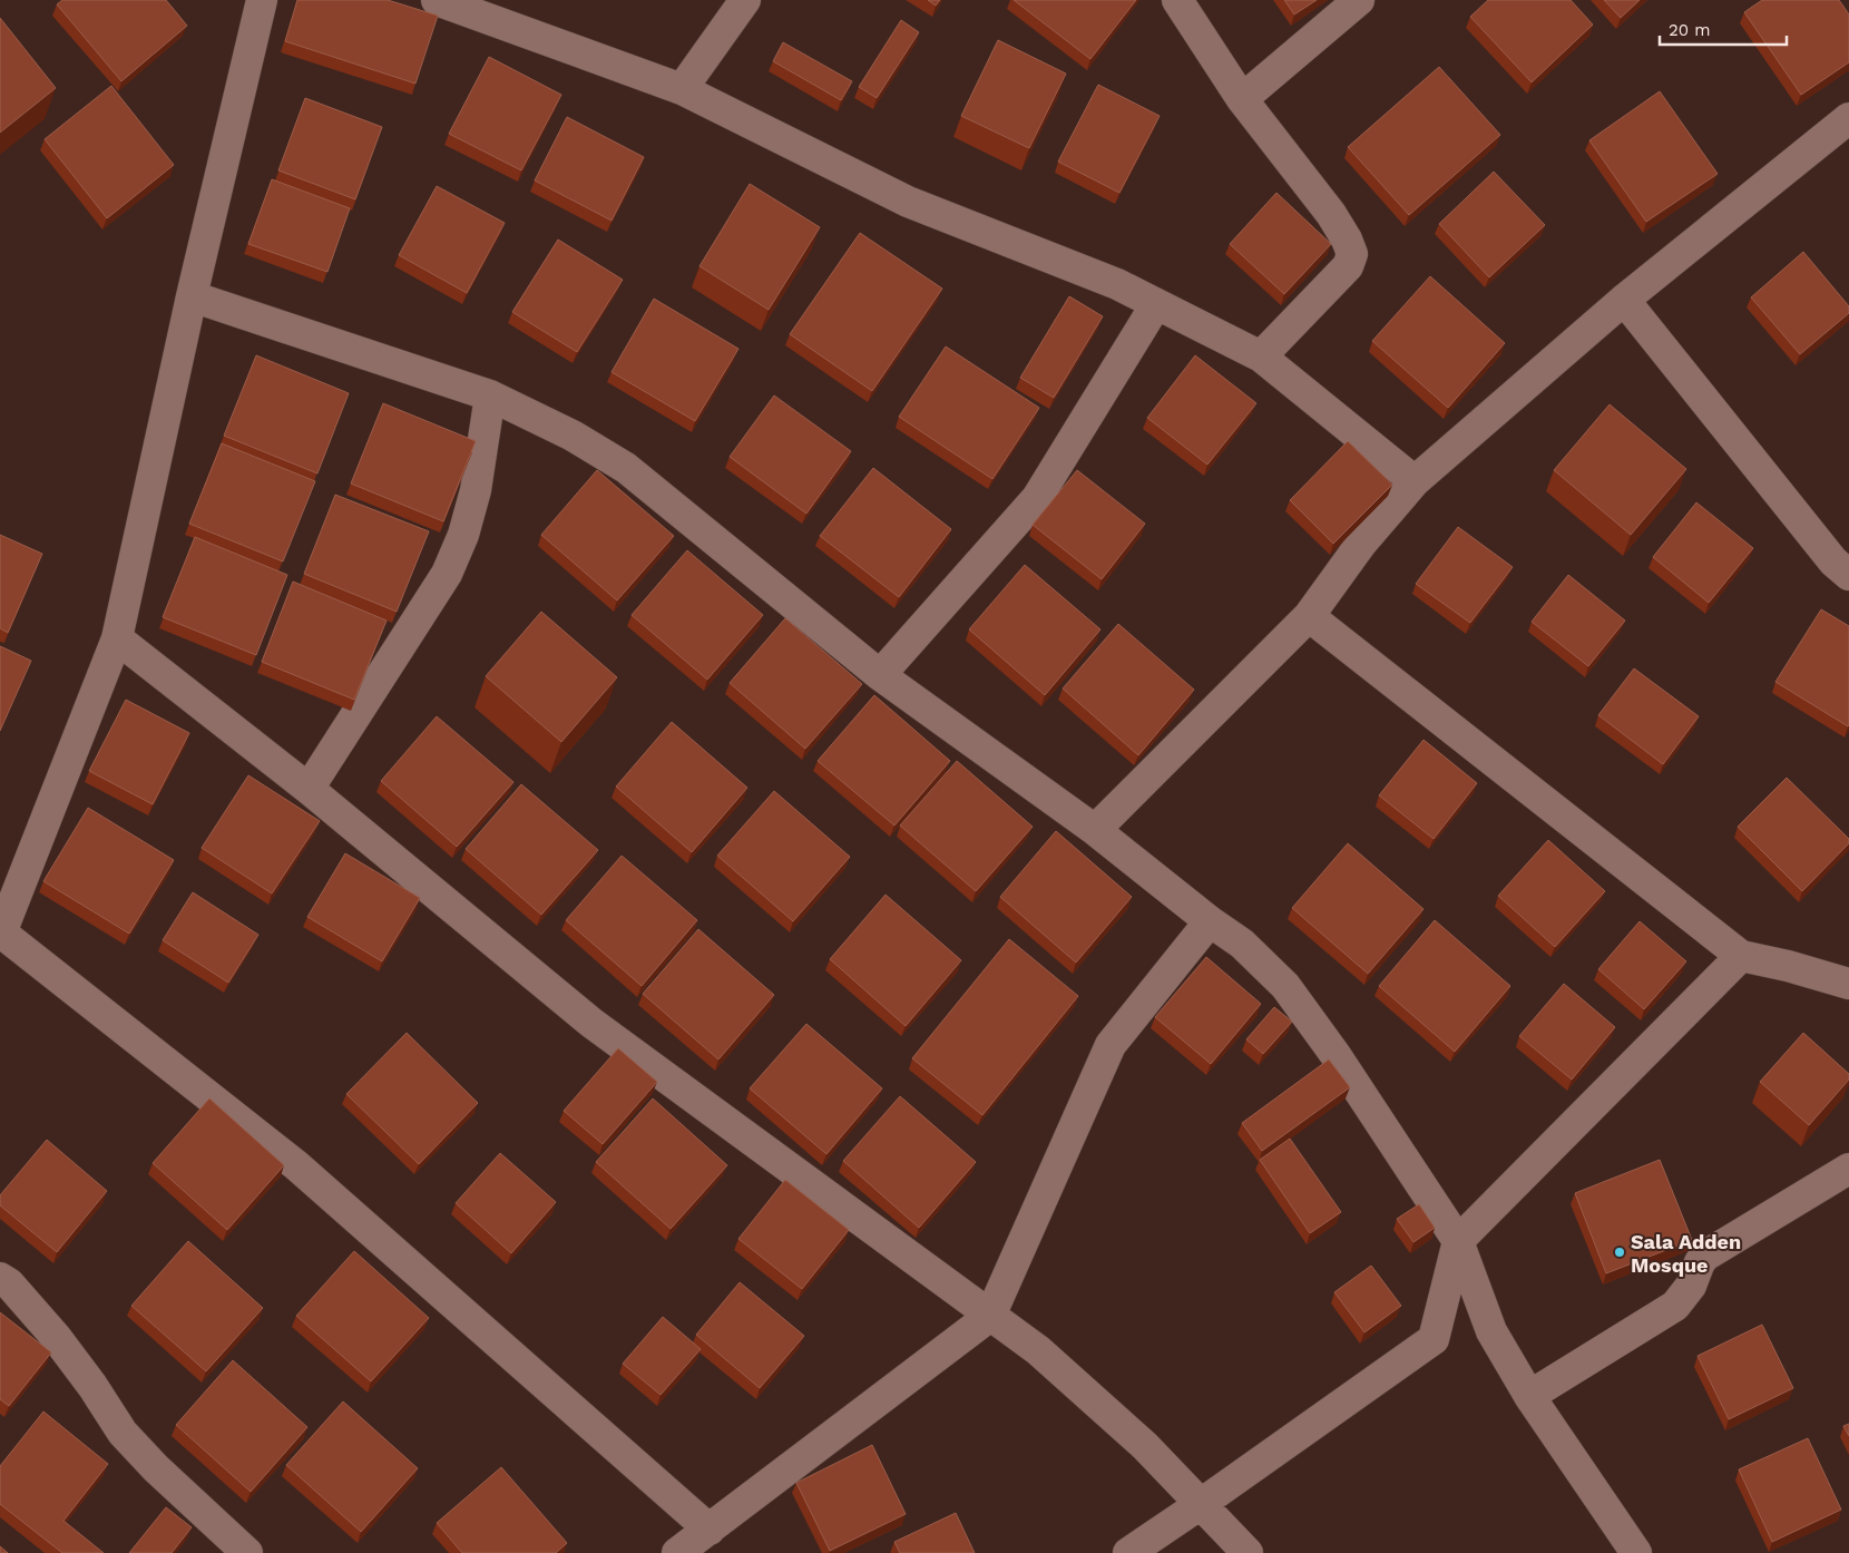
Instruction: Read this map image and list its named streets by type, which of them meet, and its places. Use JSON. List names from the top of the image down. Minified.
{"places":["Sala Adden Mosque"],"scale_bar":"20 m"}
